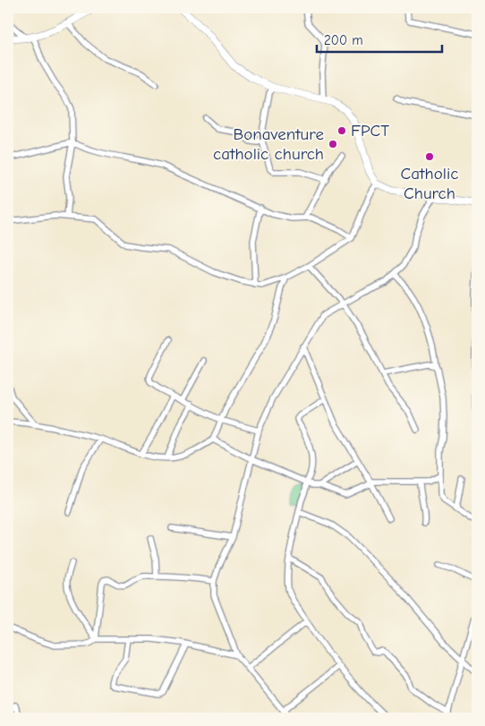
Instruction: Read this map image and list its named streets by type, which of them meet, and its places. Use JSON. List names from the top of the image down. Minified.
{"places":["FPCT","Bonaventure catholic church","Catholic Church"],"scale_bar":"200 m"}
